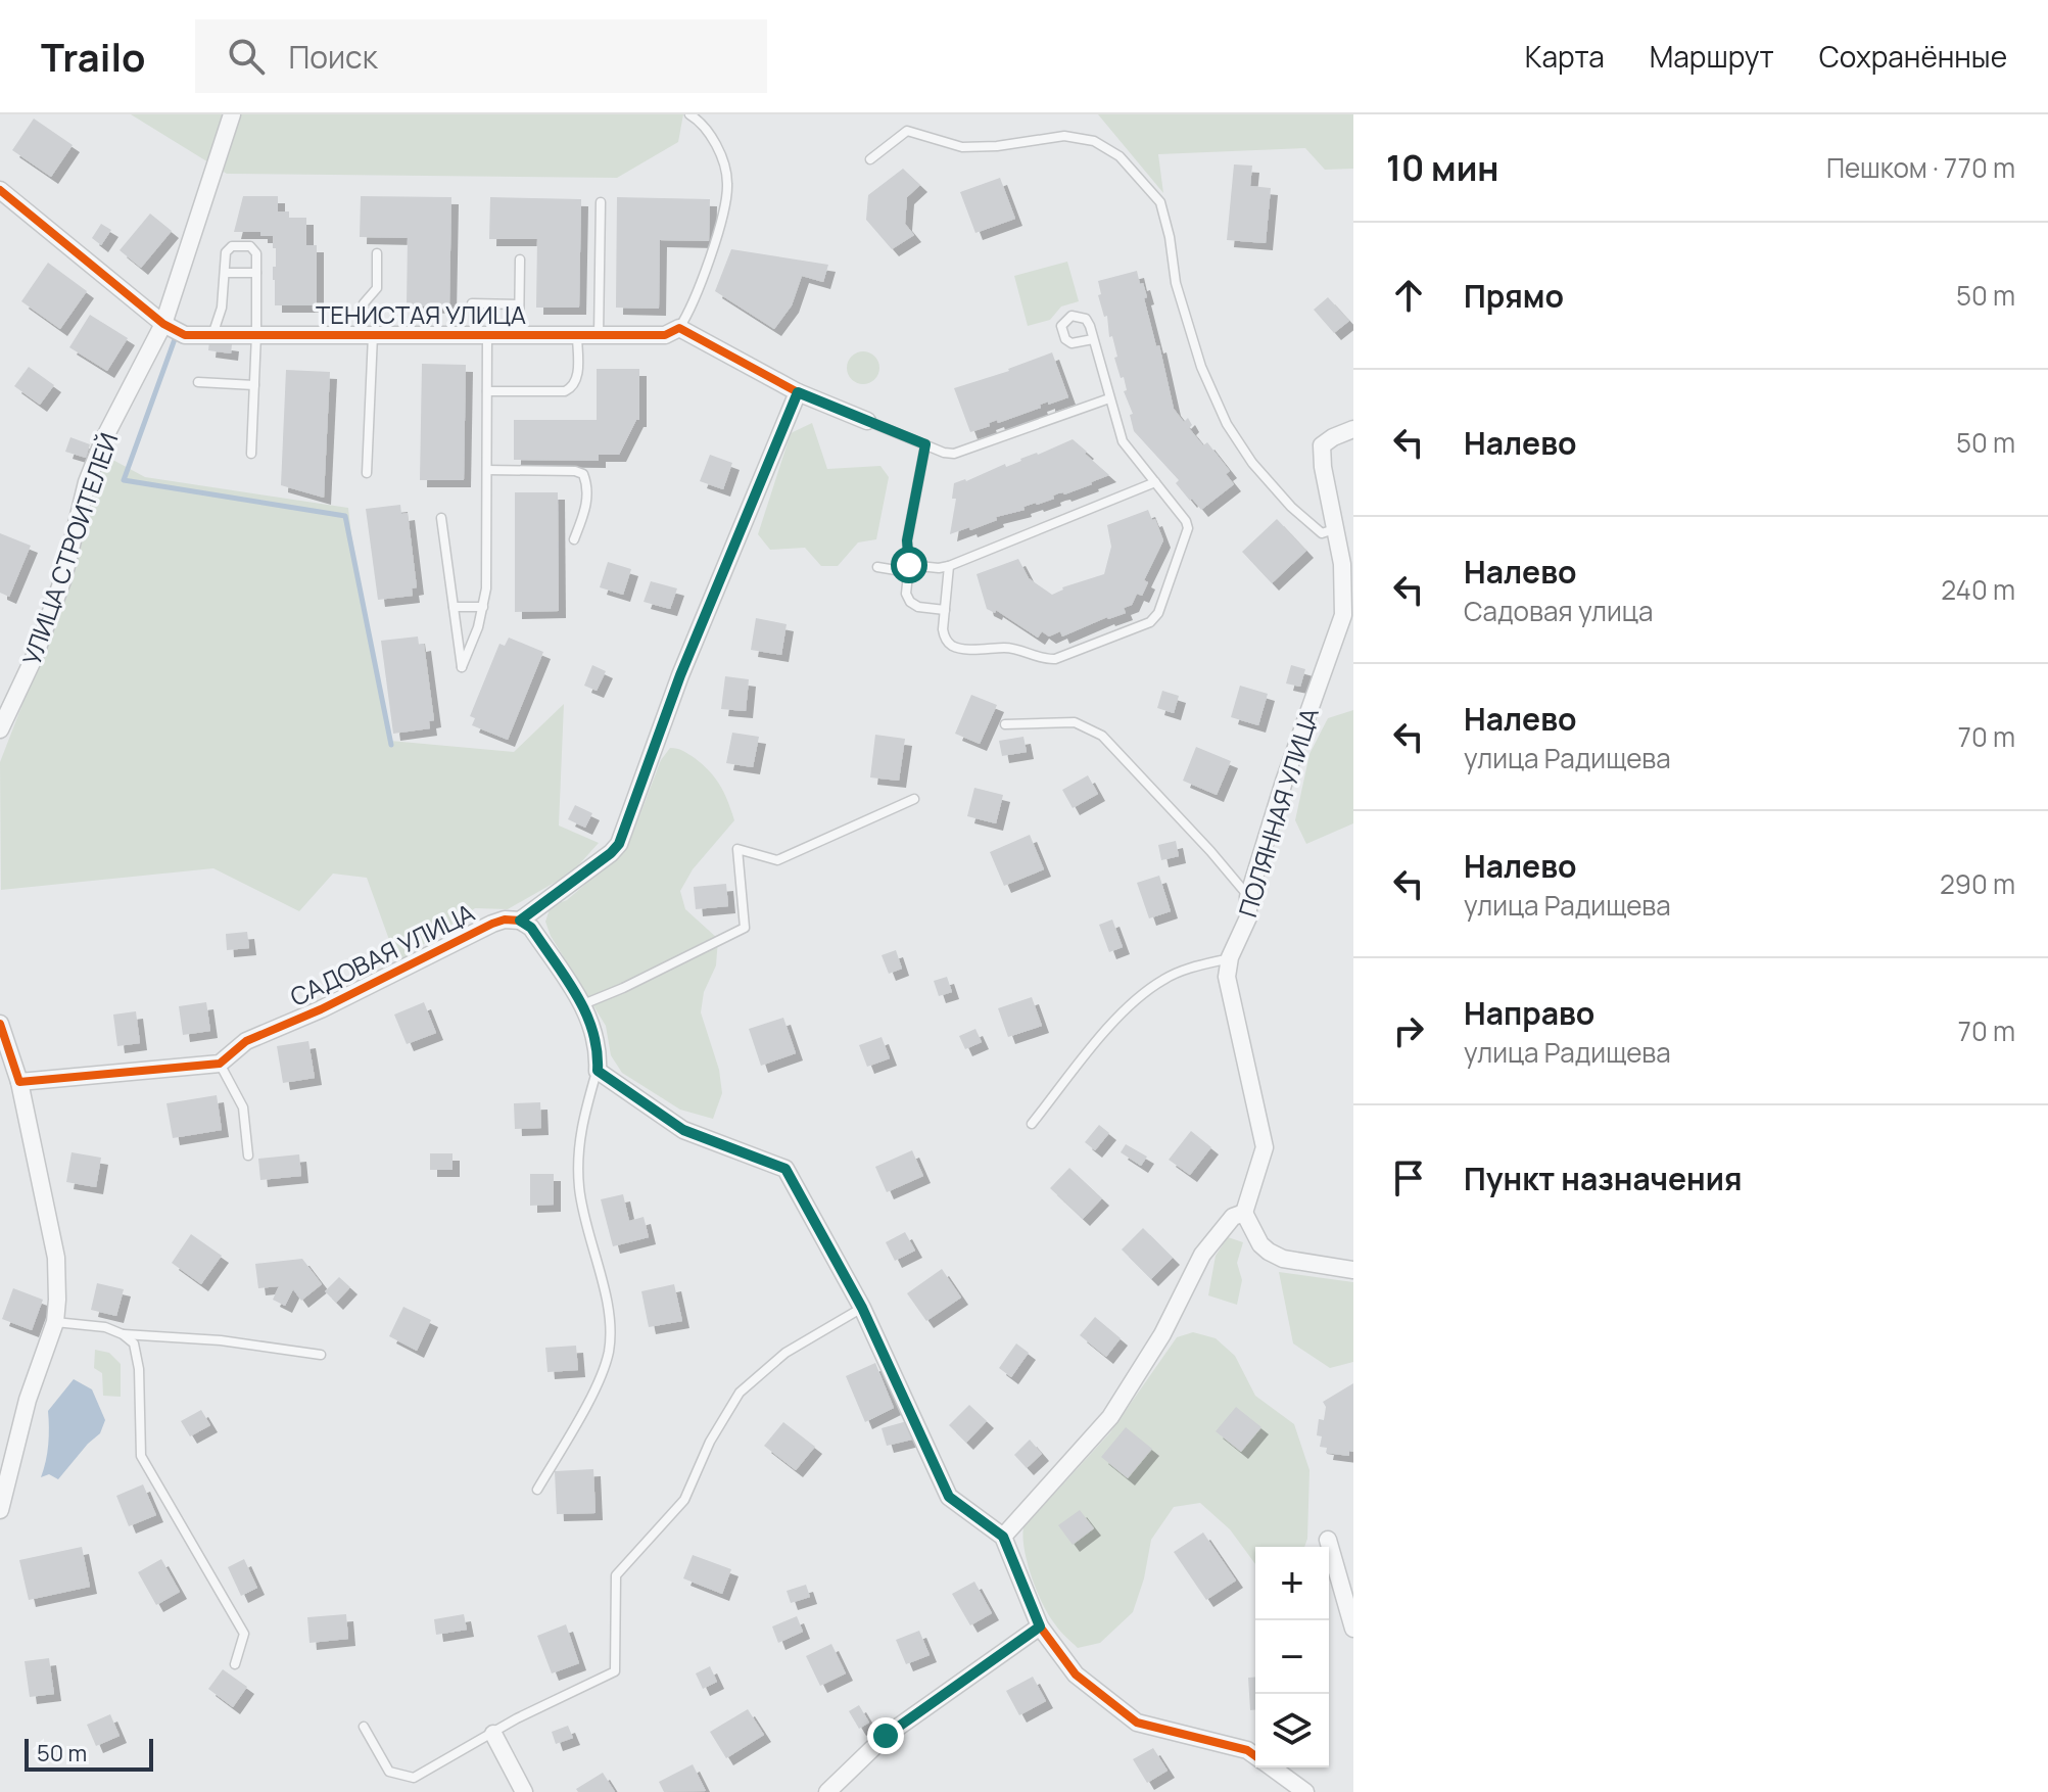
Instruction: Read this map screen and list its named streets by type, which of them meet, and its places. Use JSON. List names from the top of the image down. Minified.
{"streets":{"street":["ТЕНИСТАЯ УЛИЦА","УЛИЦА СТРОИТЕЛЕЙ","ПОЛЯННАЯ УЛИЦА","САДОВАЯ УЛИЦА"]},"crossings":[["ТЕНИСТАЯ УЛИЦА","УЛИЦА СТРОИТЕЛЕЙ"]],"scale_bar":"50 m","page":{"header":"Trailo","search":"Поиск","nav":["Карта","Маршрут","Сохранённые"],"heading":["10 мин","Пешком · 770 m"],"list":[["Прямо","50 m"],["Налево","50 m"],["Налево","Садовая улица","240 m"],["Налево","улица Радищева","70 m"],["Налево","улица Радищева","290 m"],["Направо","улица Радищева","70 m"],"Пункт назначения"],"map_buttons":["+","−"],"scale":"50 m"}}
